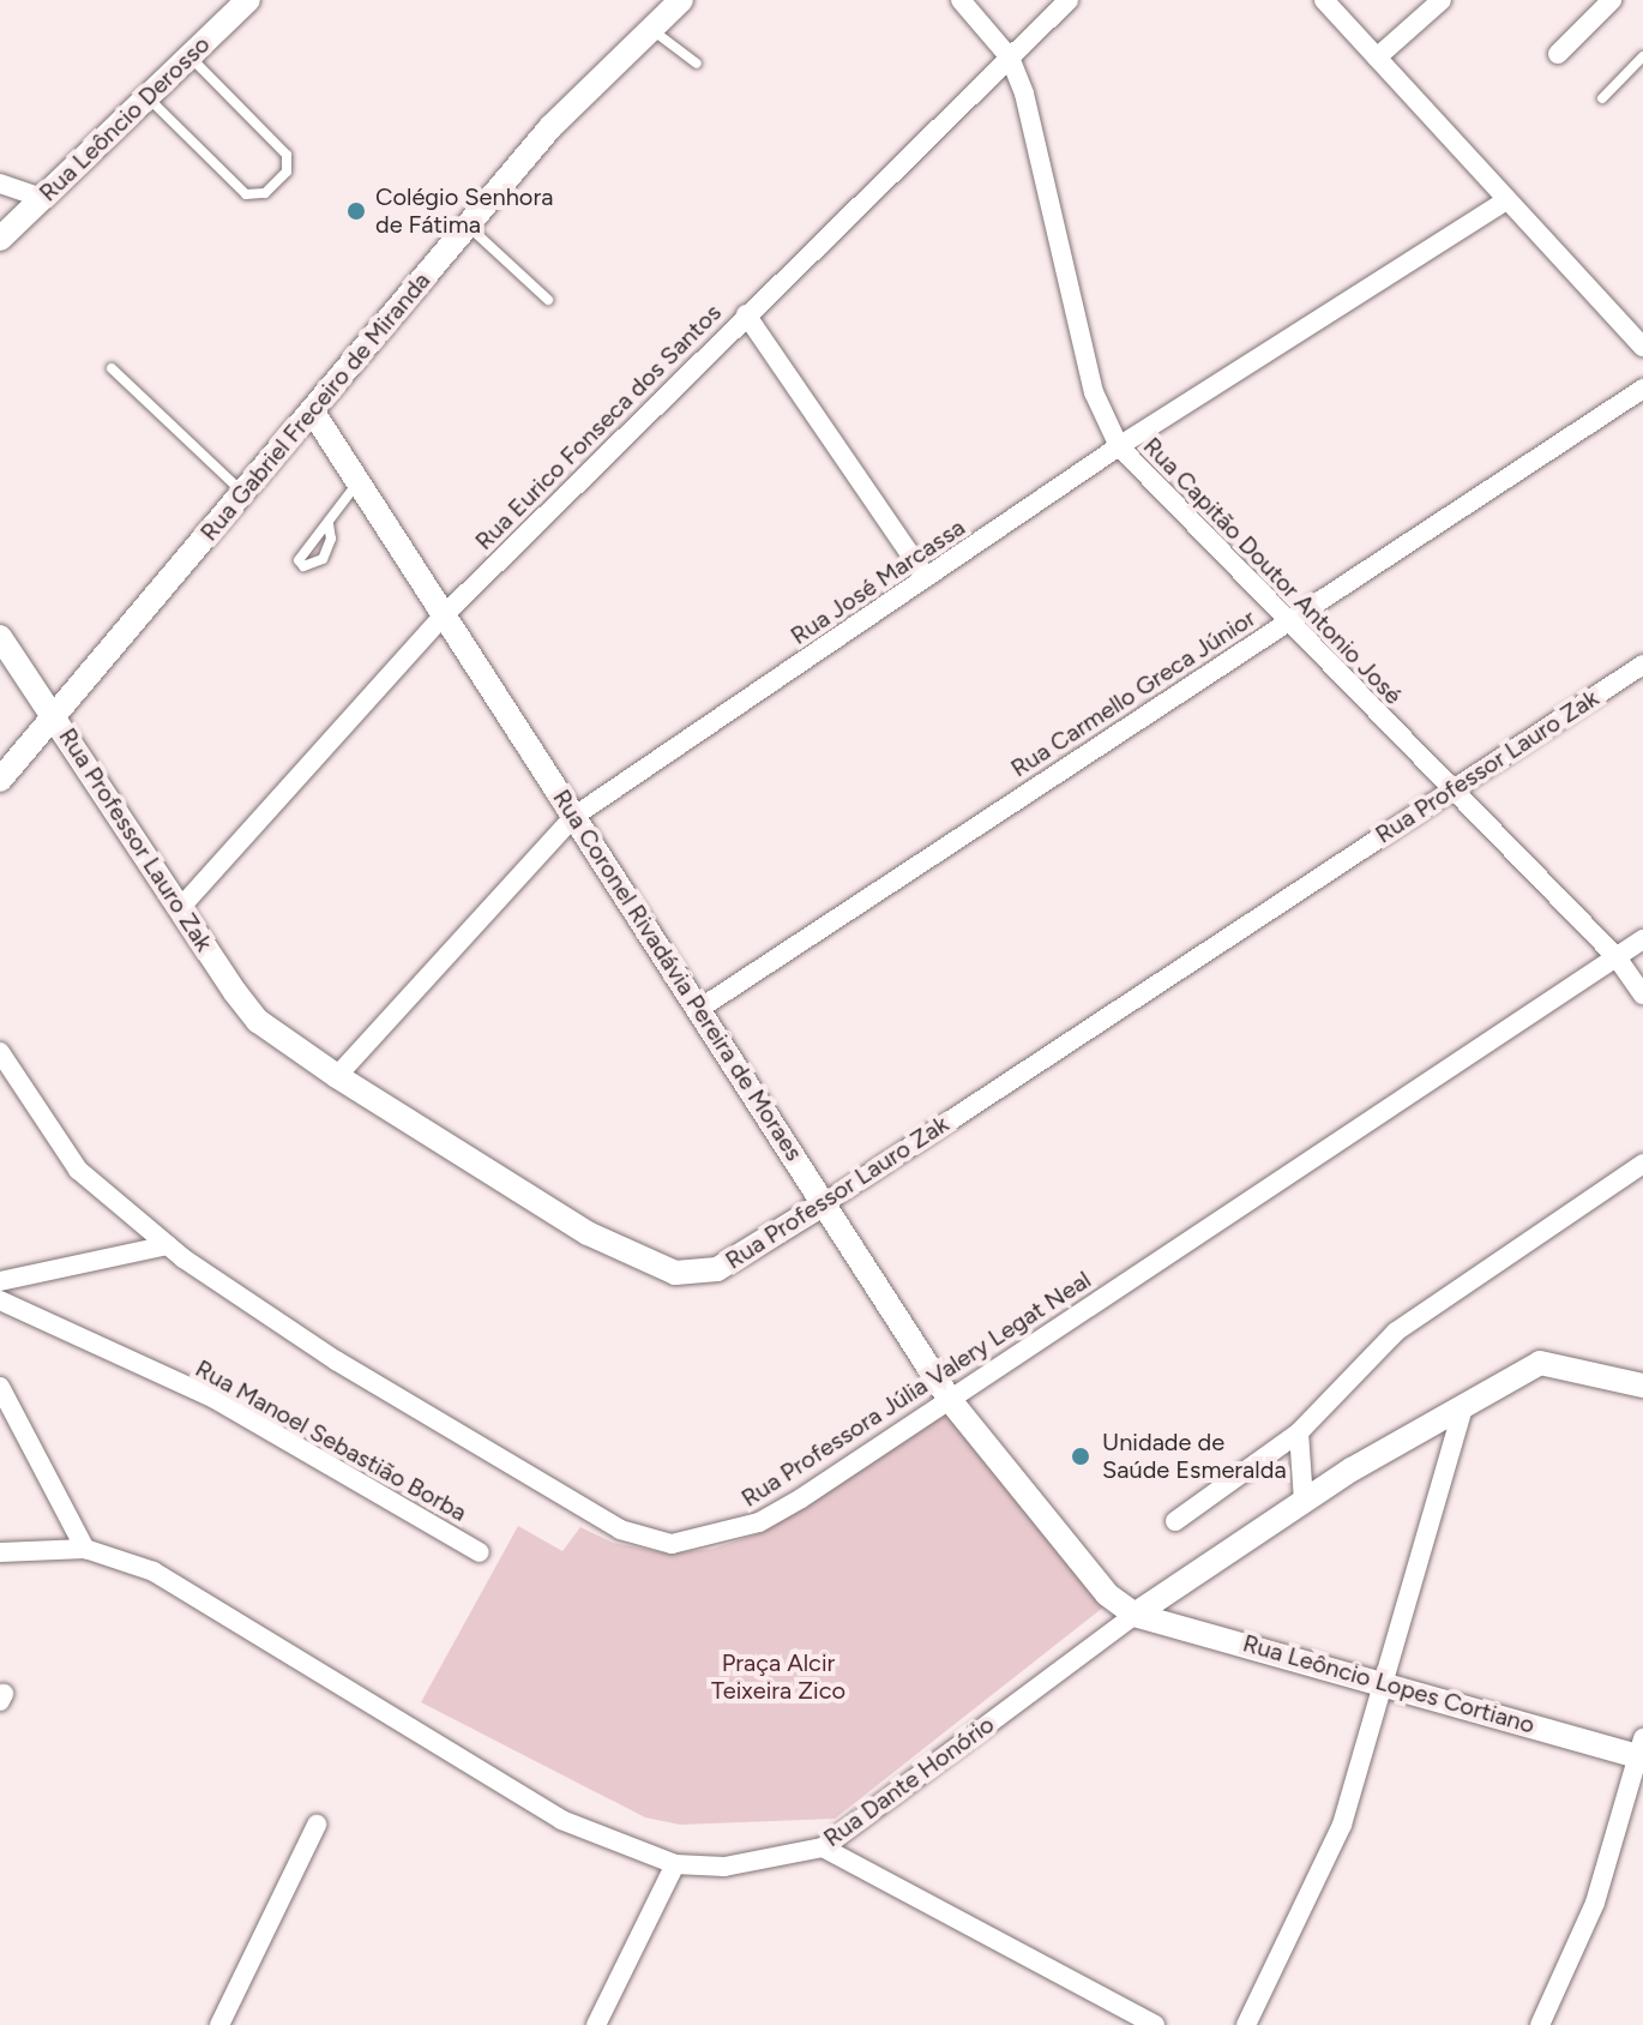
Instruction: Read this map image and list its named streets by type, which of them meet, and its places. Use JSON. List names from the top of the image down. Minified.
{"streets":{"street":["Rua Leôncio Derosso","Rua Gabriel Freceiro de Miranda","Rua Eurico Fonseca dos Santos","Rua Capitão Doutor Antonio José","Rua José Marcassa","Rua Carmello Greca Júnior","Rua Professor Lauro Zak","Rua Coronel Rivadávia Pereira de Moraes","Rua Professora Júlia Valery Legat Neal","Rua Manoel Sebastião Borba","Rua Leôncio Lopes Cortiano","Rua Dante Honório"]},"crossings":[["Rua Gabriel Freceiro de Miranda","Rua Professor Lauro Zak"],["Rua Gabriel Freceiro de Miranda","Rua Coronel Rivadávia Pereira de Moraes"],["Rua Eurico Fonseca dos Santos","Rua Capitão Doutor Antonio José"],["Rua Eurico Fonseca dos Santos","Rua Professor Lauro Zak"],["Rua Eurico Fonseca dos Santos","Rua Coronel Rivadávia Pereira de Moraes"],["Rua Capitão Doutor Antonio José","Rua José Marcassa"],["Rua Capitão Doutor Antonio José","Rua Carmello Greca Júnior"],["Rua Capitão Doutor Antonio José","Rua Professor Lauro Zak"],["Rua Capitão Doutor Antonio José","Rua Professora Júlia Valery Legat Neal"],["Rua José Marcassa","Rua Professor Lauro Zak"],["Rua José Marcassa","Rua Coronel Rivadávia Pereira de Moraes"],["Rua Carmello Greca Júnior","Rua Coronel Rivadávia Pereira de Moraes"],["Rua Professor Lauro Zak","Rua Coronel Rivadávia Pereira de Moraes"],["Rua Coronel Rivadávia Pereira de Moraes","Rua Professora Júlia Valery Legat Neal"],["Rua Coronel Rivadávia Pereira de Moraes","Rua Leôncio Lopes Cortiano"],["Rua Coronel Rivadávia Pereira de Moraes","Rua Dante Honório"],["Rua Leôncio Lopes Cortiano","Rua Dante Honório"]],"parks":["Praça Alcir Teixeira Zico"],"places":["Colégio Senhora de Fátima","Unidade de Saúde Esmeralda"]}
